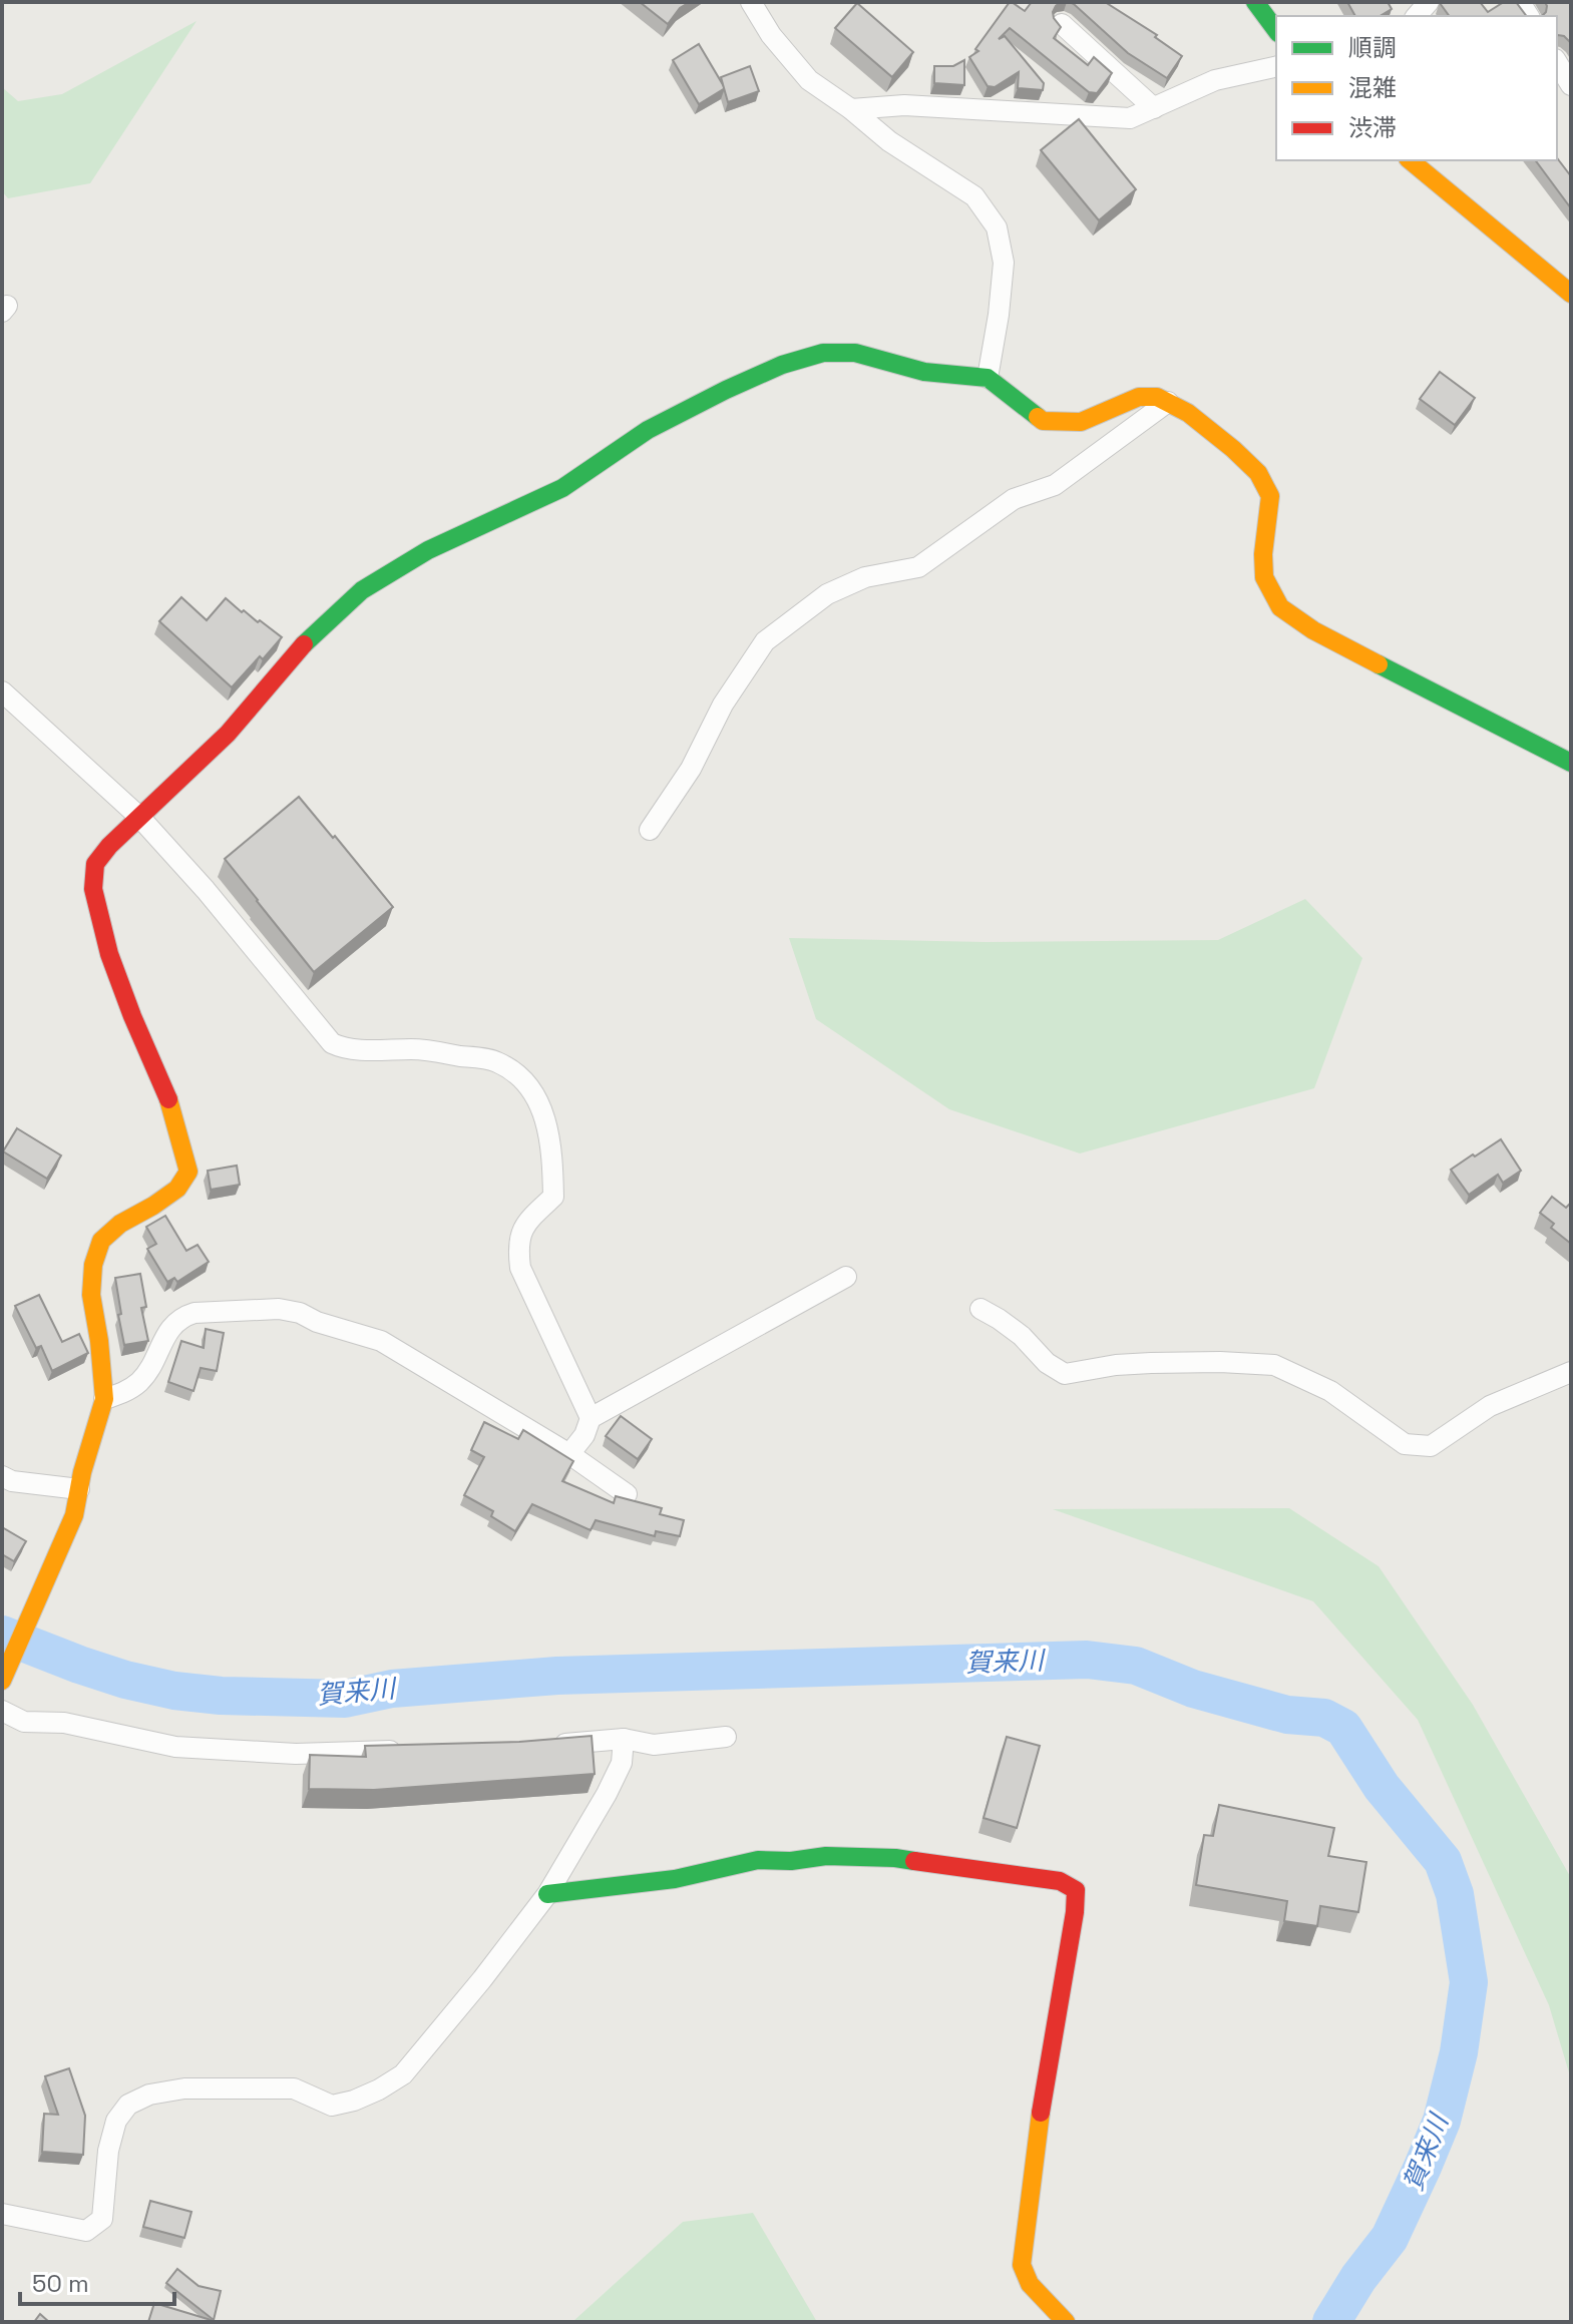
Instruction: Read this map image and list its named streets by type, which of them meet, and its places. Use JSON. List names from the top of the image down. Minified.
{"water":["賀来川"],"legend":["順調","混雑","渋滞"],"scale_bar":"50 m"}
